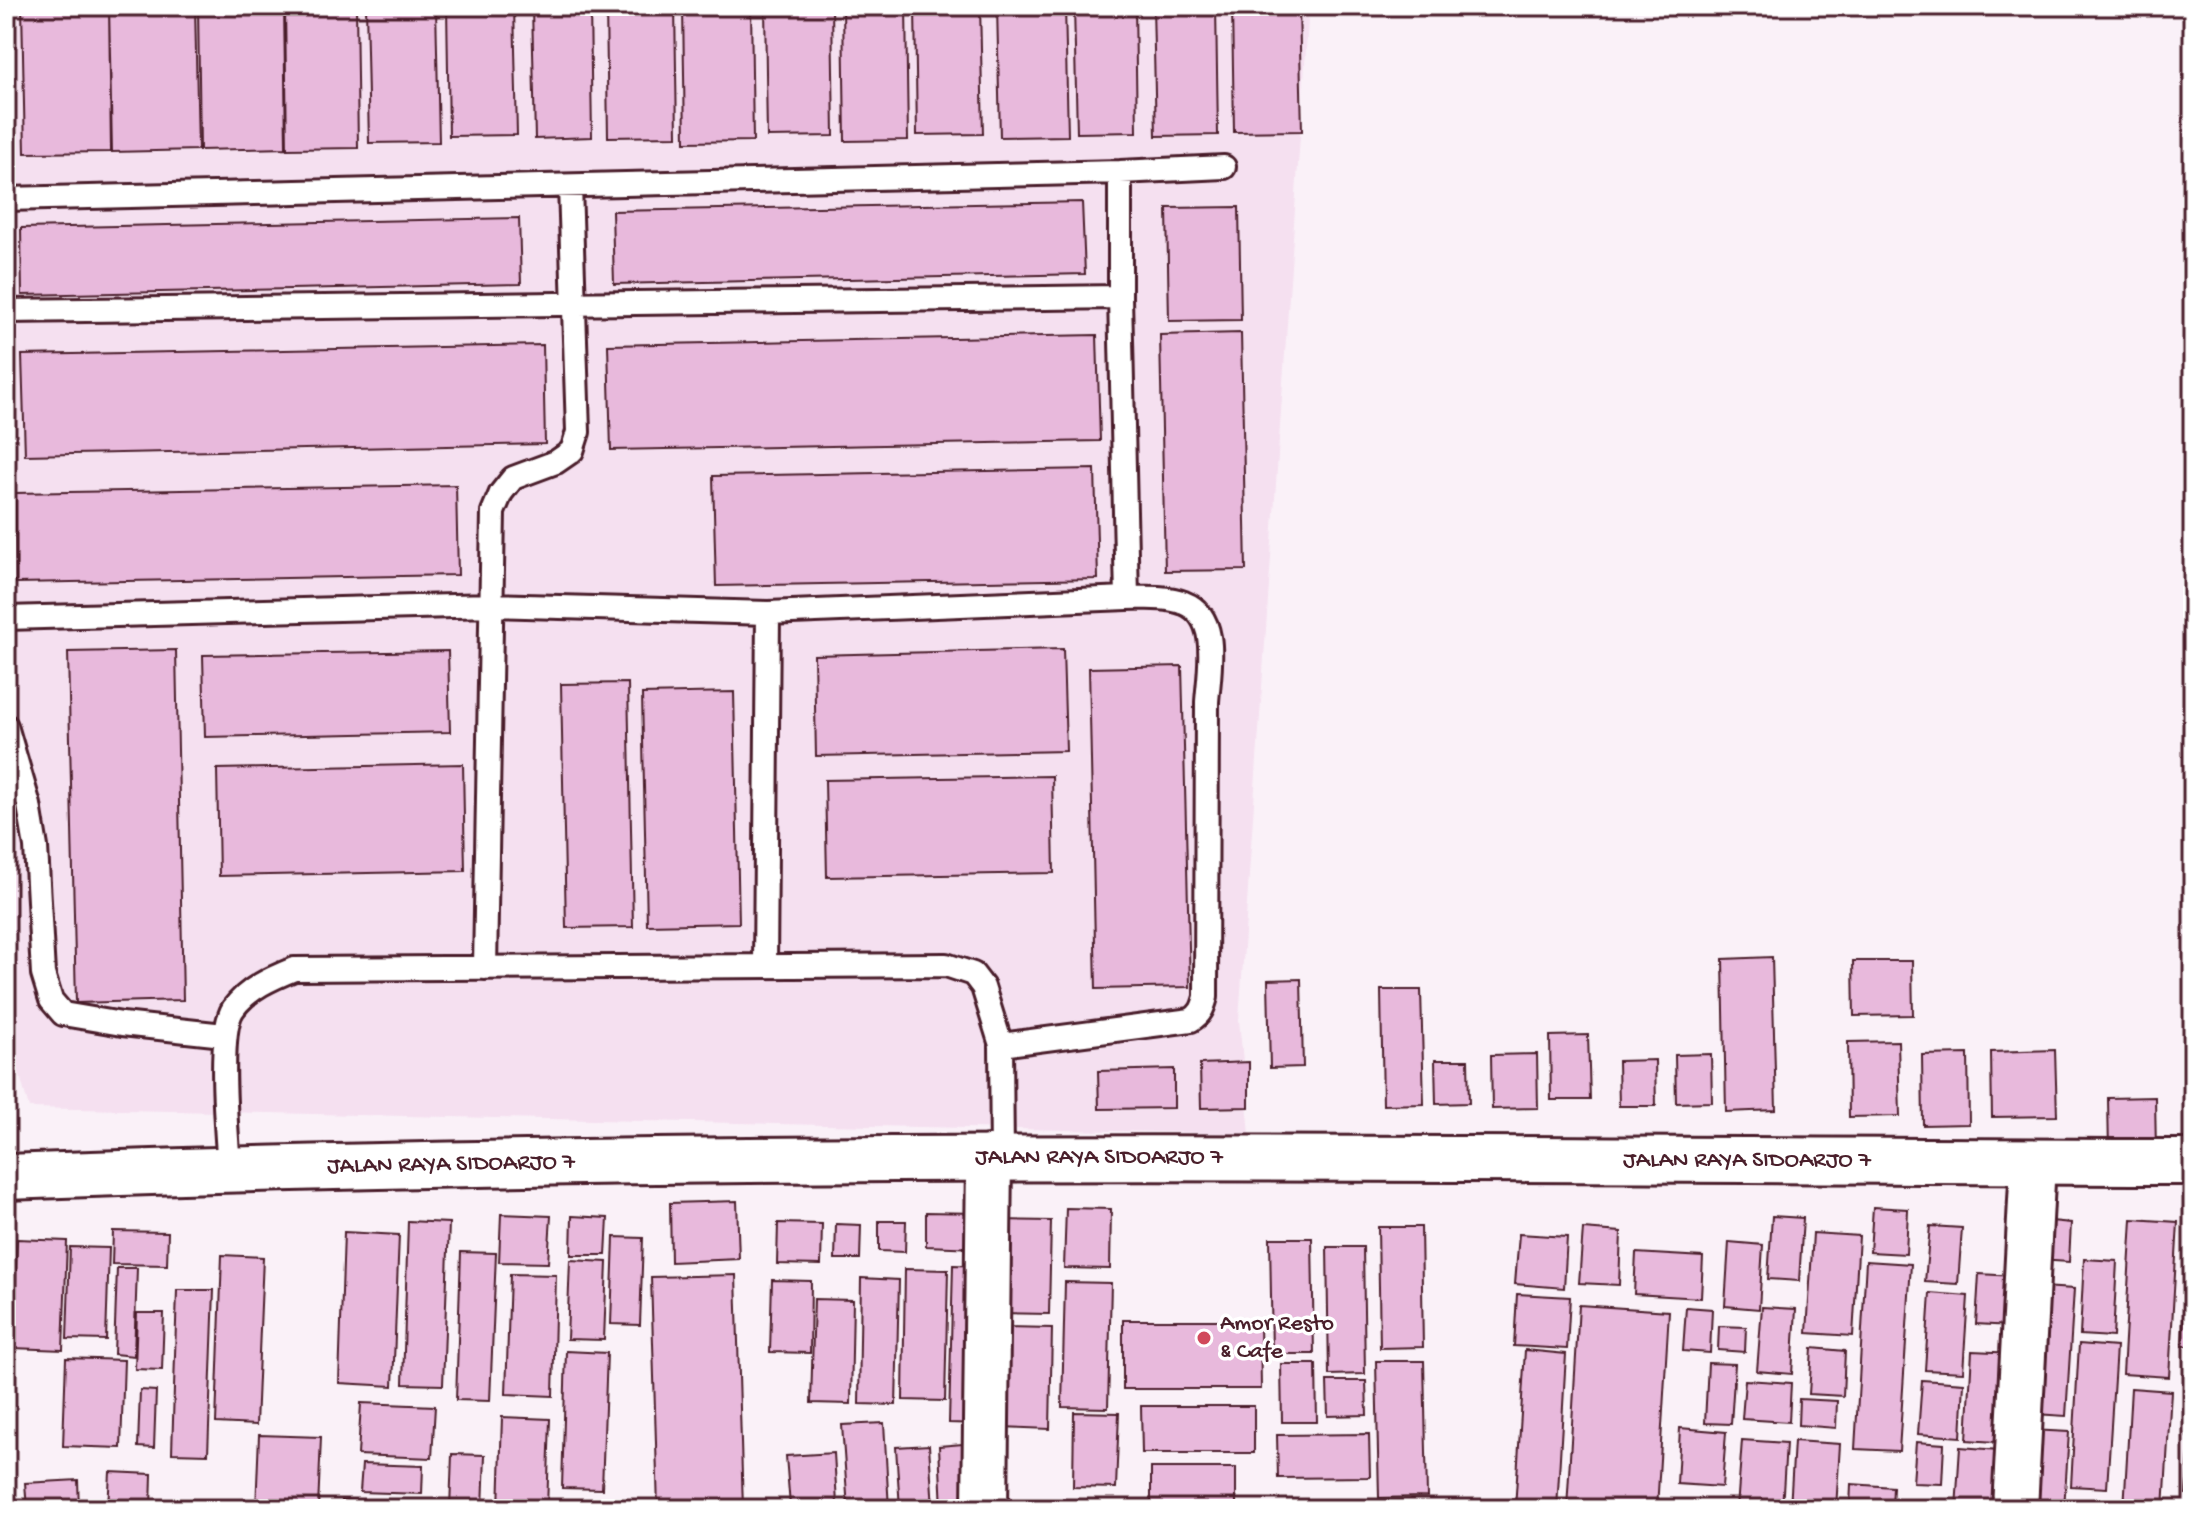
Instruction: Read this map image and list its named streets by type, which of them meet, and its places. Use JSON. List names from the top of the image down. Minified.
{"streets":{"main road":["JALAN RAYA SIDOARJO 7"]},"places":["Amor Resto & Cafe"]}
